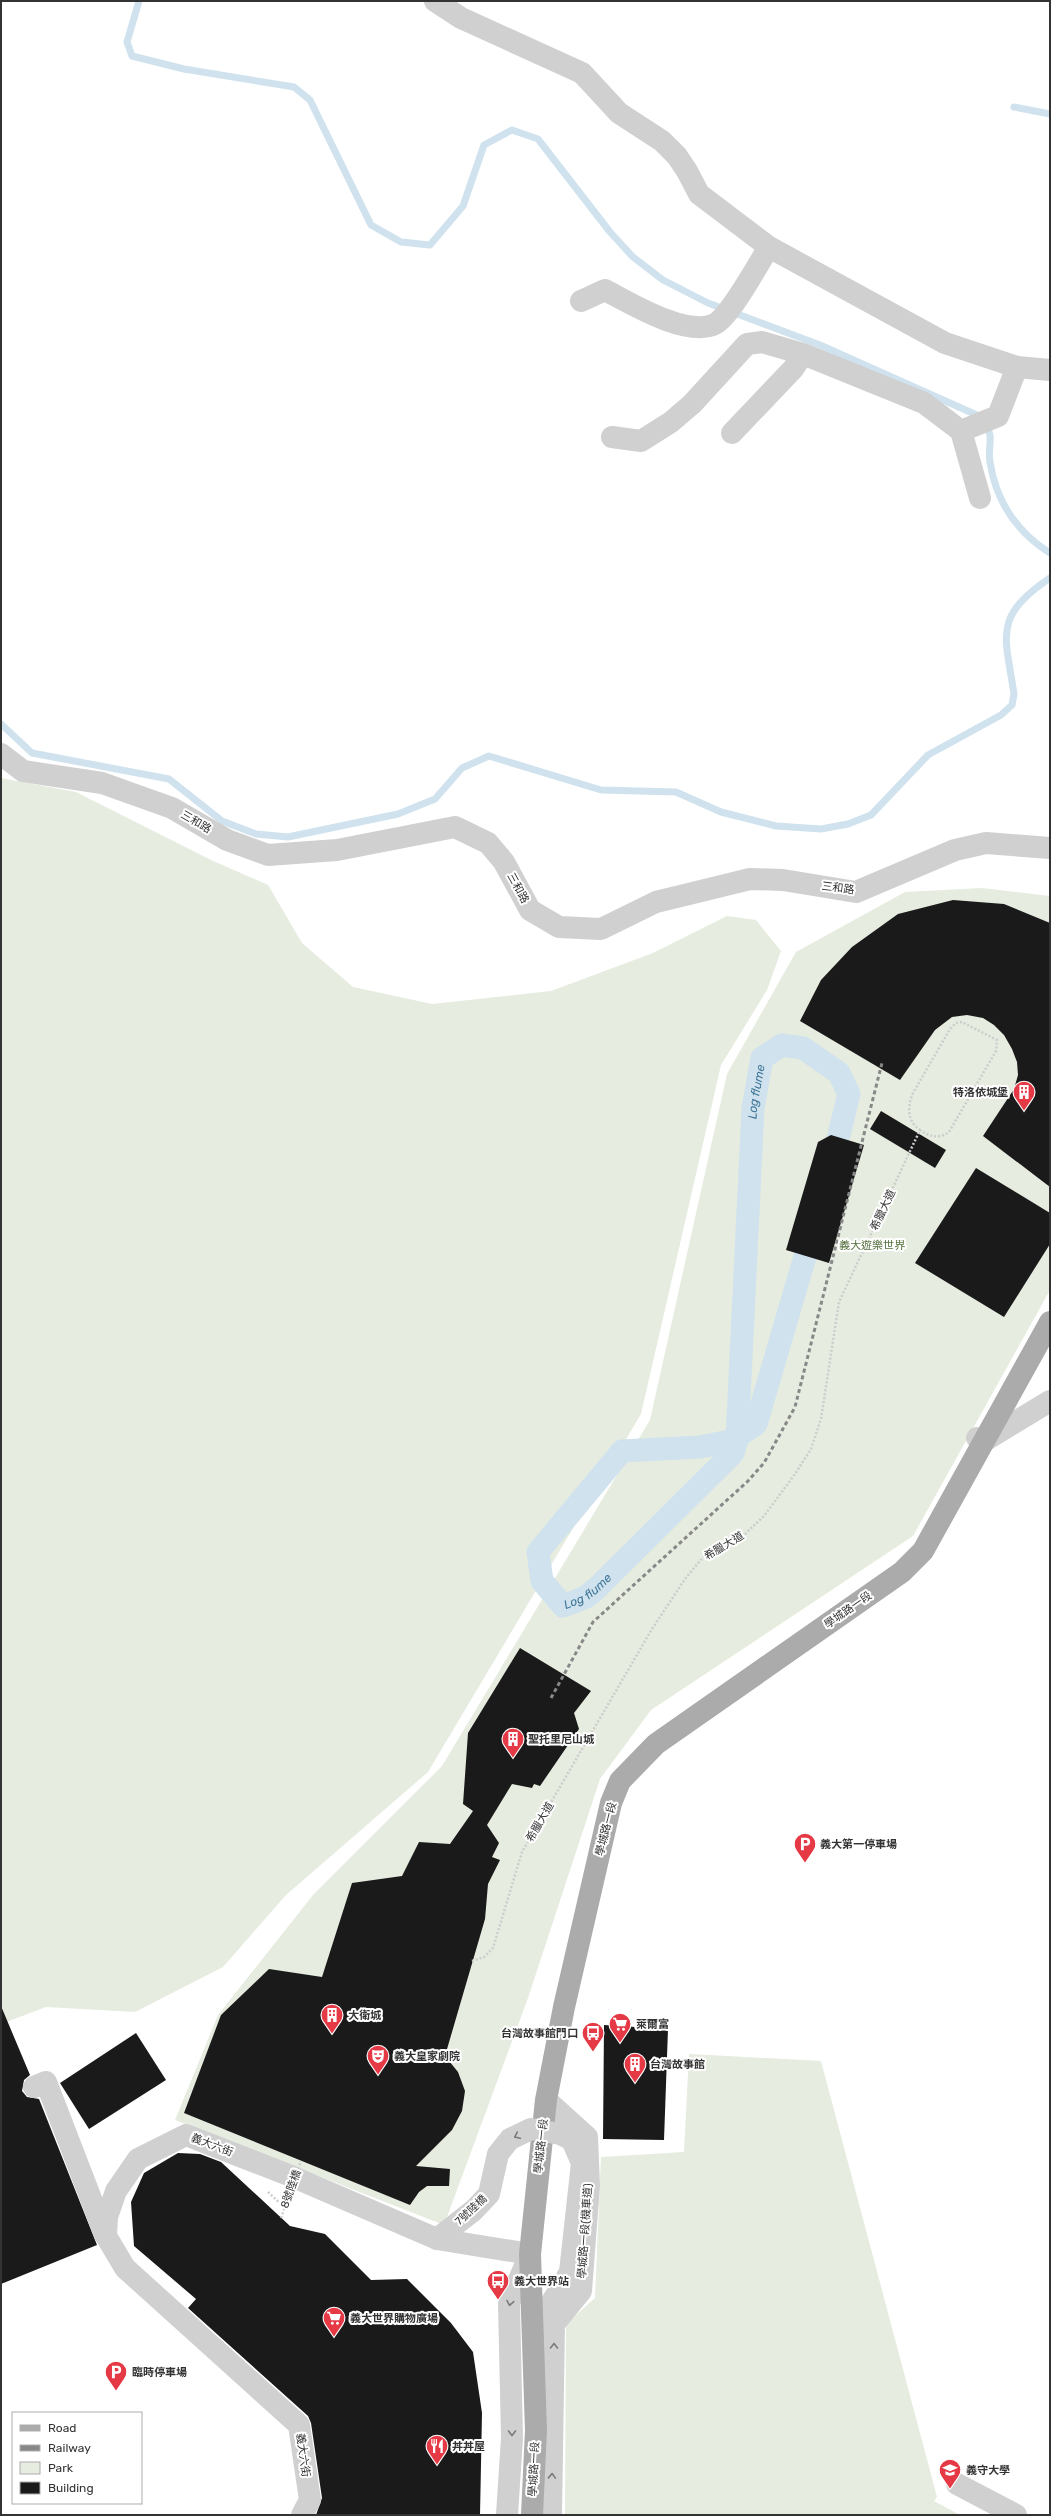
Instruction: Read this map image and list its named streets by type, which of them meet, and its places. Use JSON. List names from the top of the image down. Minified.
{"streets":{"main road":["學城路一段"],"street":["三和路","義大六街","7號陸橋","學城路一段(機車道)"],"path":["希臘大道","8號陸橋"]},"crossings":[["學城路一段","義大六街"],["學城路一段","7號陸橋"],["學城路一段","學城路一段(機車道)"],["義大六街","7號陸橋"]],"water":["Log flume"],"parks":["義大遊樂世界"],"places":{"building":["特洛依城堡","聖托里尼山城","大衛城","台灣故事館"],"parking":["義大第一停車場","臨時停車場"],"supermarket":["萊爾富","義大世界購物廣場"],"bus stop":["台灣故事館門口","義大世界站"],"theatre":["義大皇家劇院"],"restaurant":["丼丼屋"],"school or university":["義守大學"]},"legend":["Road","Railway","Park","Building"]}
